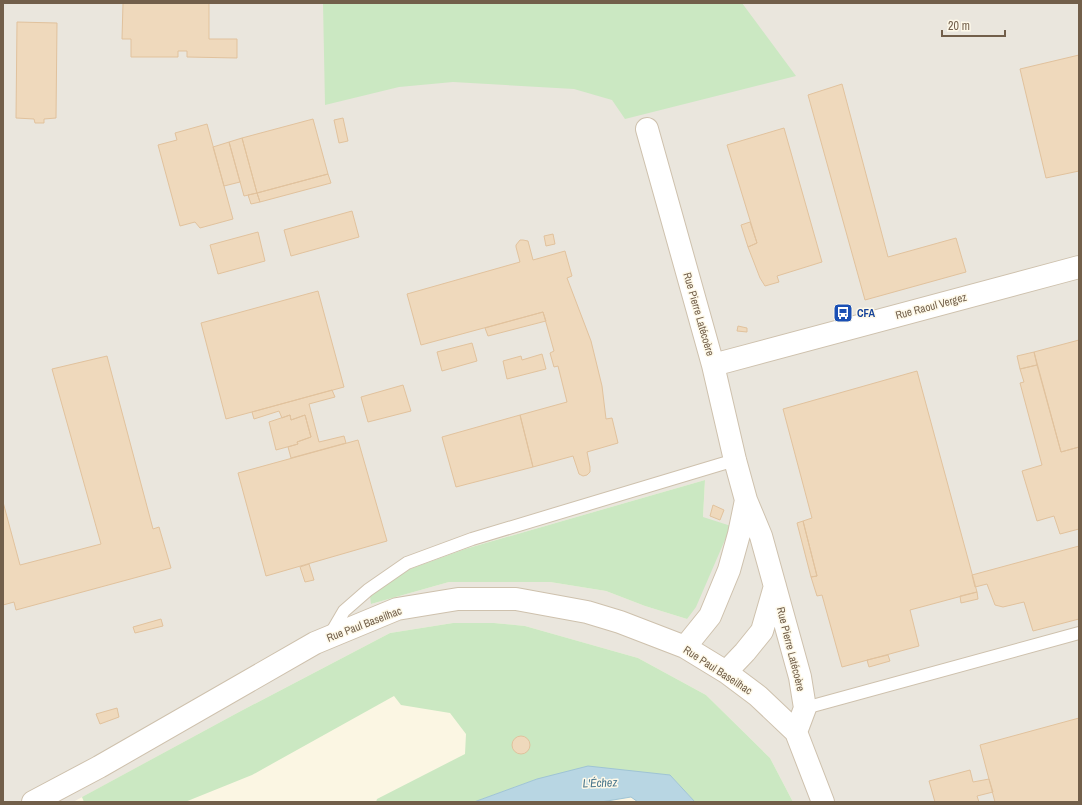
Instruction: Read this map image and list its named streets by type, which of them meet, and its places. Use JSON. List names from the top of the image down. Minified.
{"streets":{"street":["Rue Raoul Vergez","Rue Pierre Latécoère","Rue Paul Baseilhac"]},"crossings":[["Rue Raoul Vergez","Rue Pierre Latécoère"],["Rue Pierre Latécoère","Rue Paul Baseilhac"]],"water":["L'Échez"],"places":{"bus stop":["CFA"]},"scale_bar":"20 m"}
